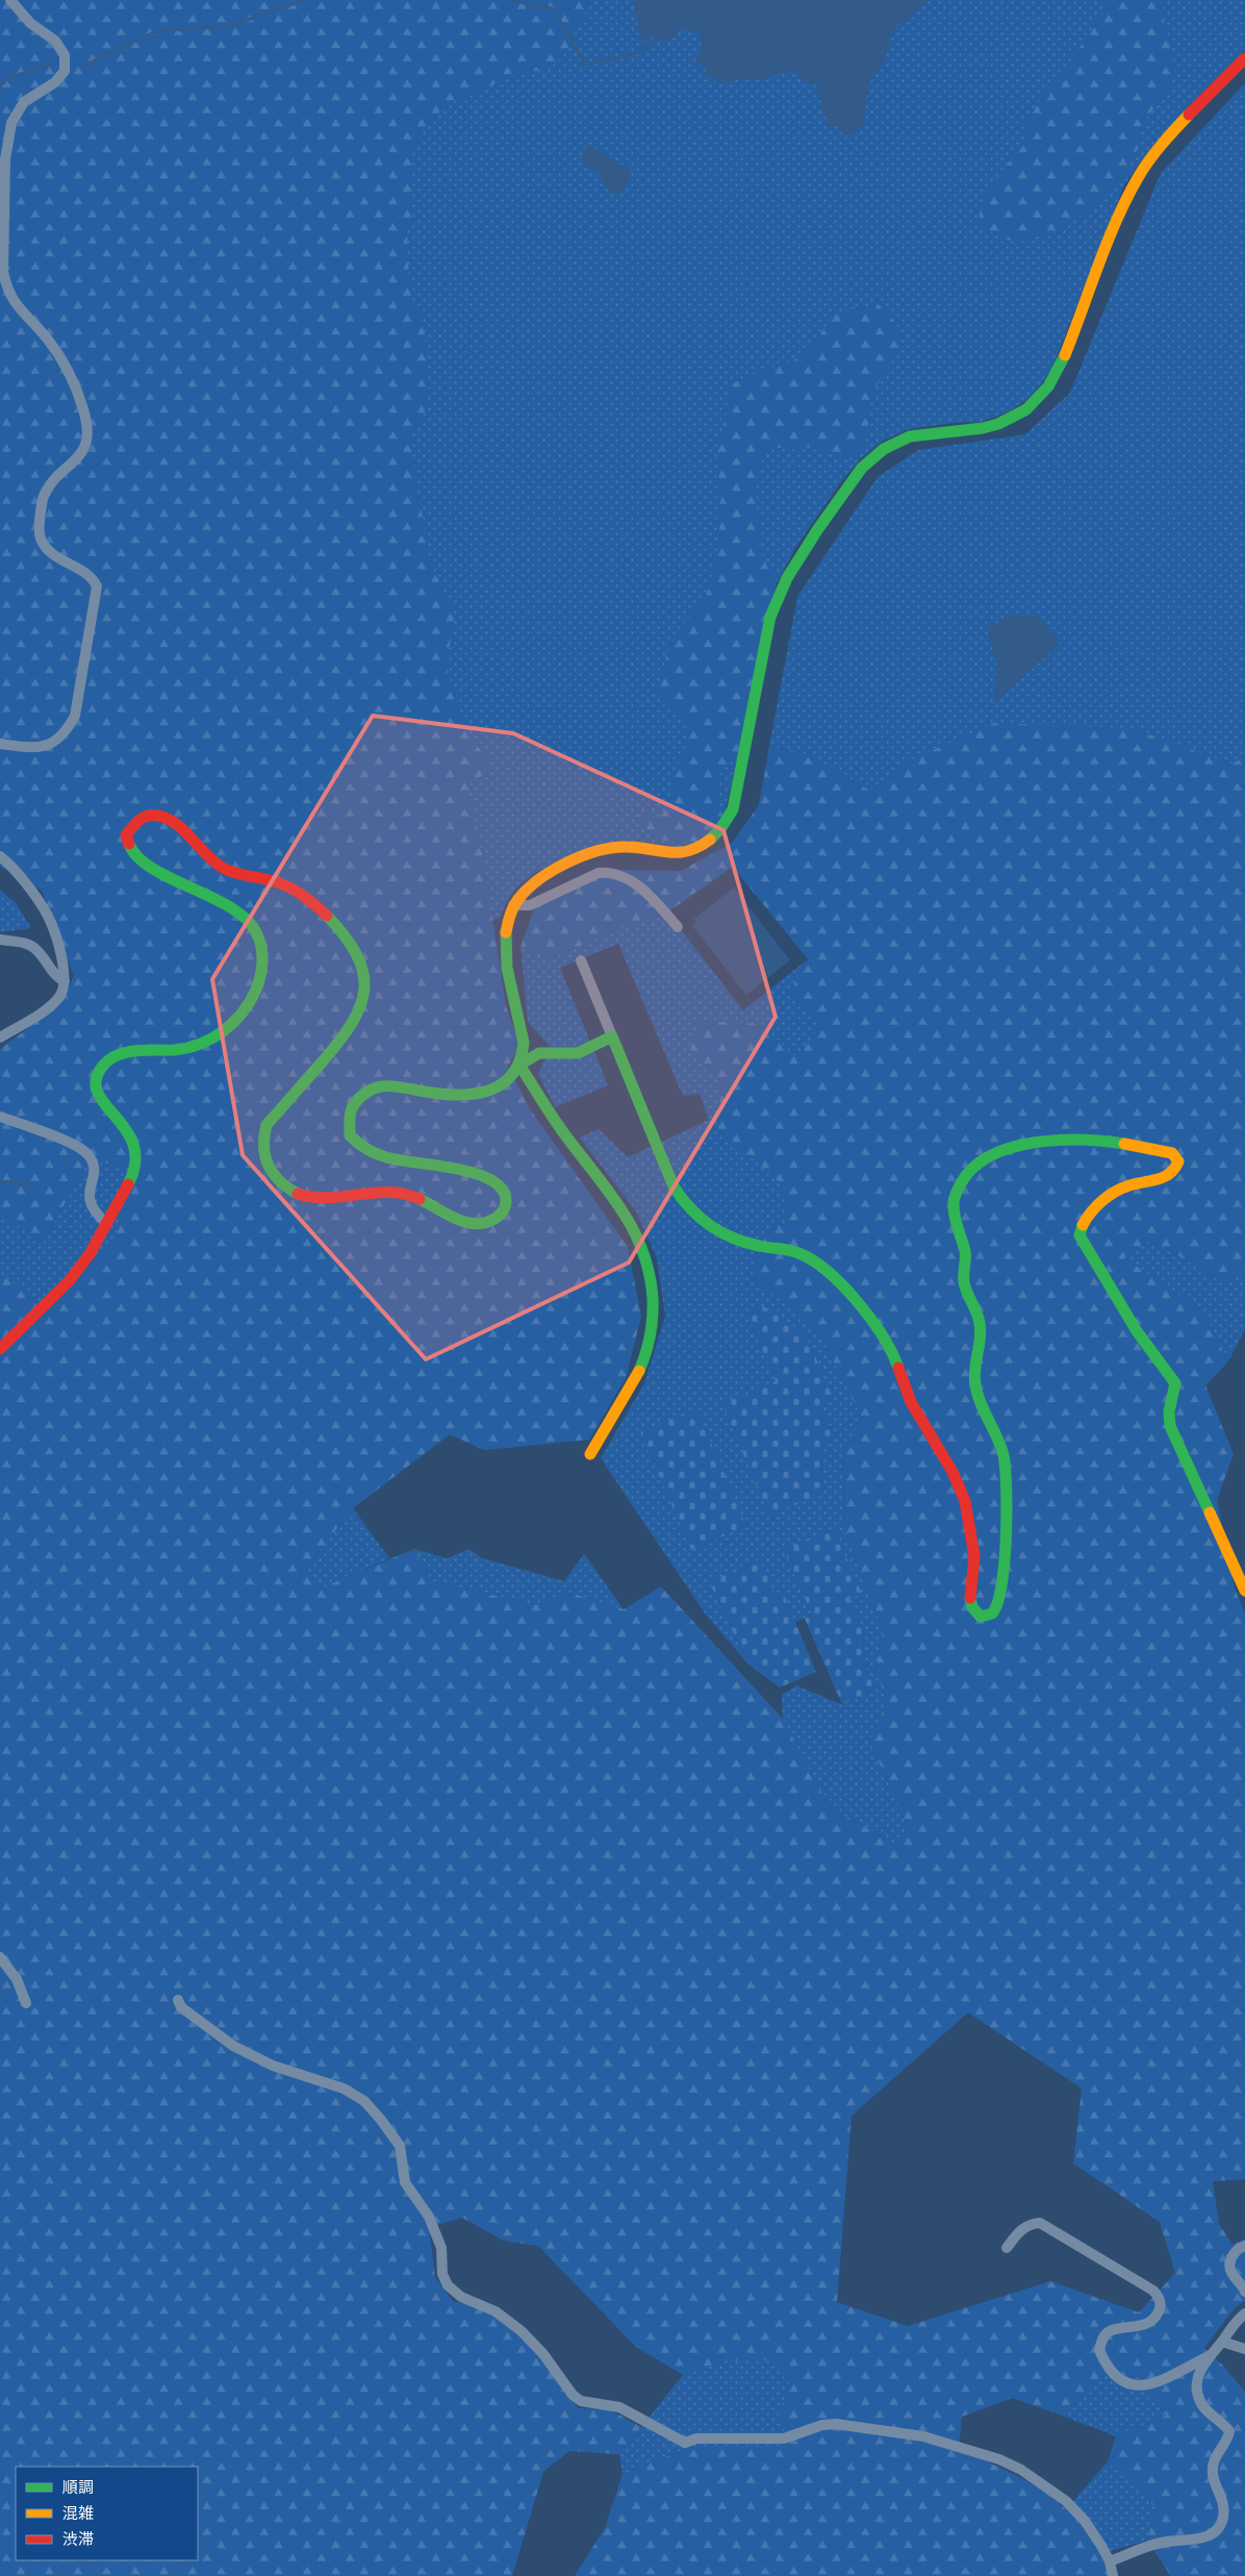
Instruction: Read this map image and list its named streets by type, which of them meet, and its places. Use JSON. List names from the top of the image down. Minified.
{"legend":["順調","混雑","渋滞"]}
